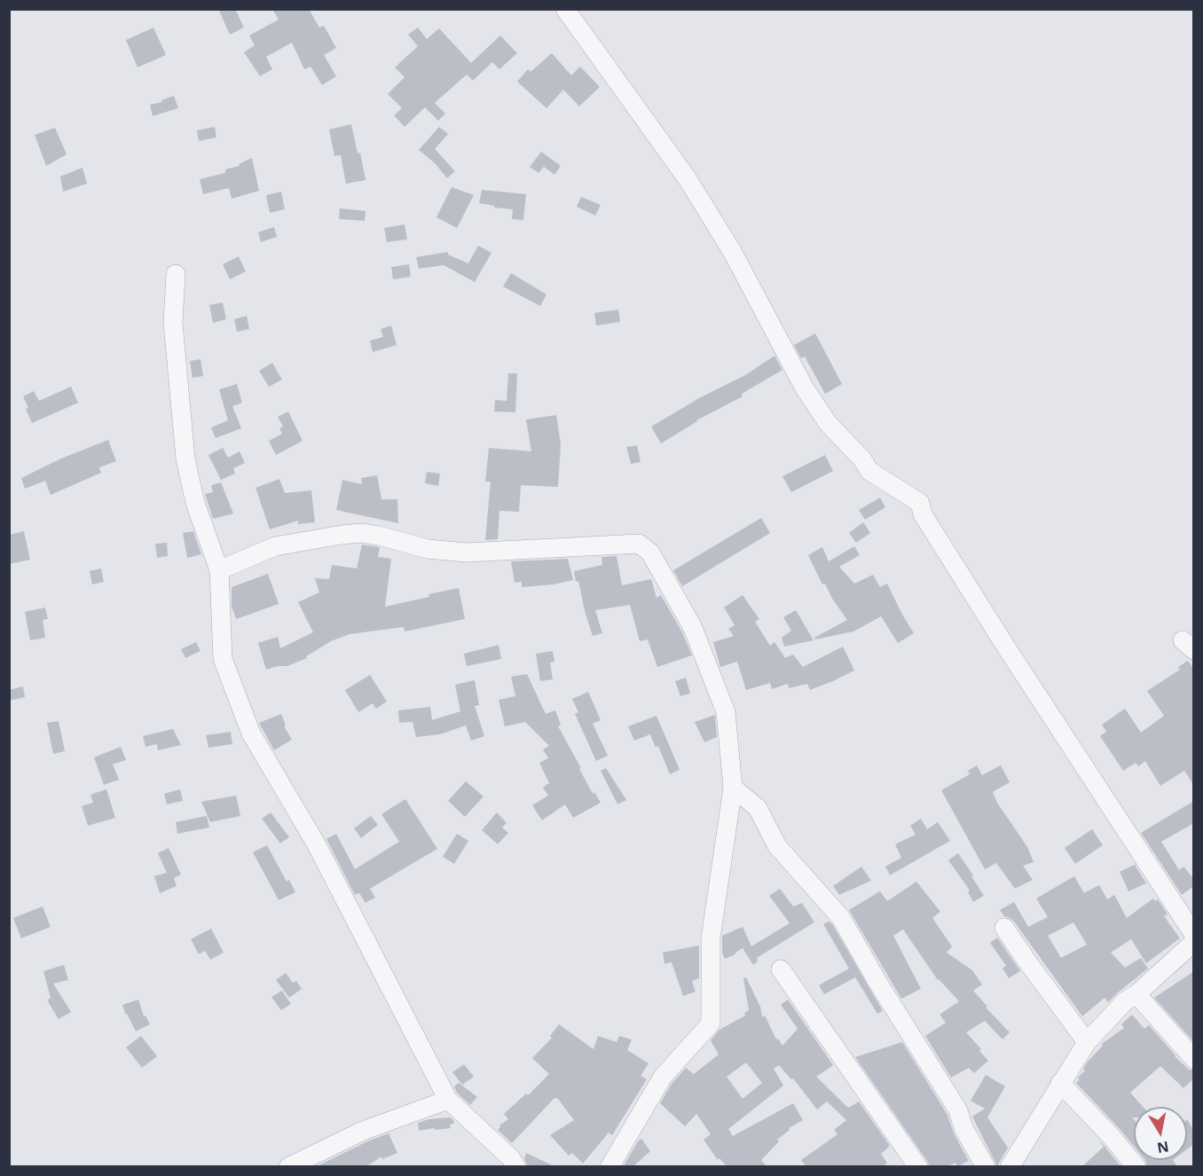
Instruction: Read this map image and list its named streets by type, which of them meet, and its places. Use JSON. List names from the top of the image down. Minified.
{"north":"bottom"}
